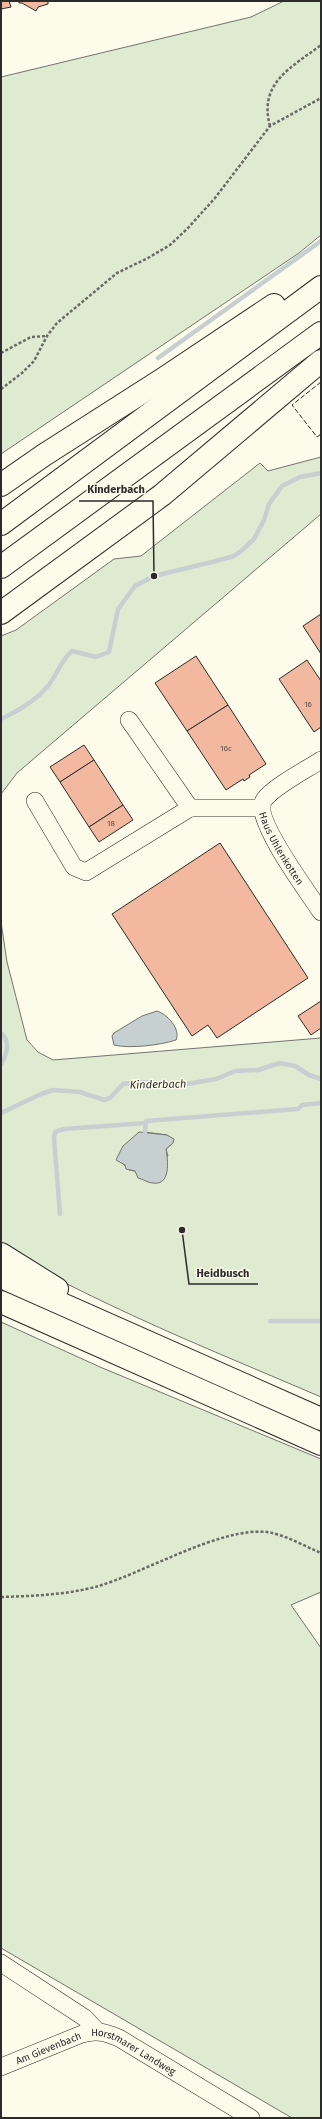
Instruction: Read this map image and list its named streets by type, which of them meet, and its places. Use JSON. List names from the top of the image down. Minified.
{"streets":{"street":["Haus Uhlenkotten","Am Gievenbach","Horstmarer Landweg"]},"crossings":[["Am Gievenbach","Horstmarer Landweg"]],"water":["Kinderbach"],"places":["Kinderbach","Heidbusch"],"house_numbers":["16","16c","18"]}
